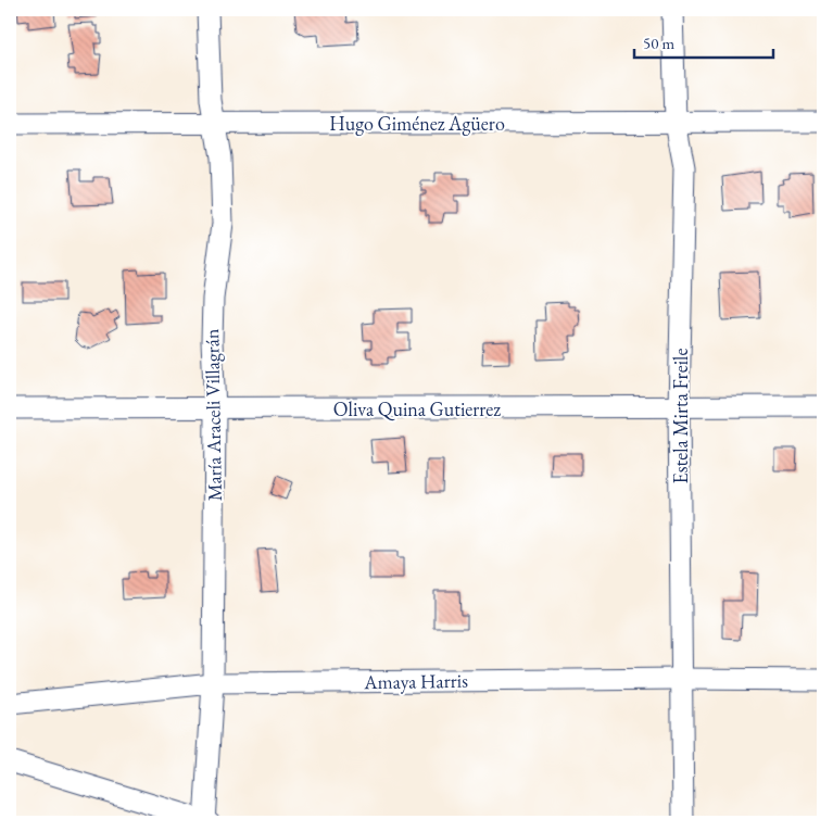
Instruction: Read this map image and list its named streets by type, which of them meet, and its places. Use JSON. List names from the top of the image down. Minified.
{"streets":{"street":["Hugo Giménez Agüero","Oliva Quina Gutierrez","María Araceli Villagrán","Estela Mirta Freile","Amaya Harris"]},"crossings":[["Hugo Giménez Agüero","María Araceli Villagrán"],["Hugo Giménez Agüero","Estela Mirta Freile"],["Oliva Quina Gutierrez","María Araceli Villagrán"],["Oliva Quina Gutierrez","Estela Mirta Freile"],["María Araceli Villagrán","Amaya Harris"],["Estela Mirta Freile","Amaya Harris"]],"scale_bar":"50 m"}
